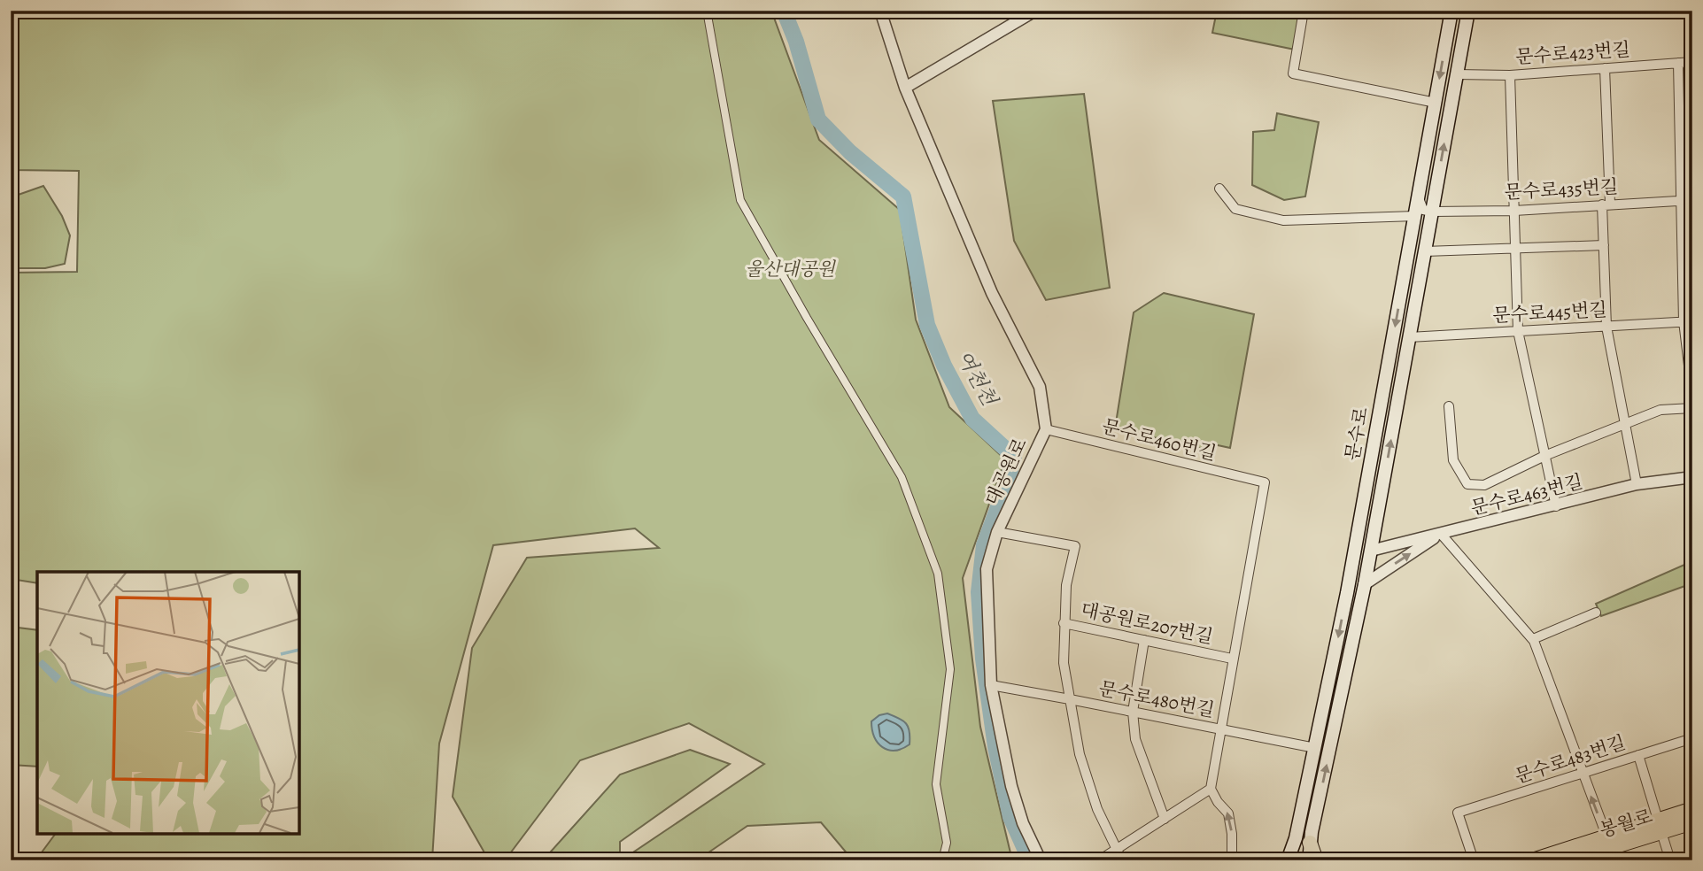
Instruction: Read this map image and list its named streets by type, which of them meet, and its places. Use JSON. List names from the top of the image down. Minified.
{"streets":{"main road":["문수로","봉월로"],"street":["문수로423번길","문수로435번길","문수로445번길","문수로460번길","대공원로","문수로463번길","대공원로207번길","문수로480번길","문수로483번길"]},"crossings":[["문수로423번길","문수로"],["문수로435번길","문수로"],["문수로445번길","문수로"],["문수로","문수로463번길"],["문수로","문수로480번길"],["문수로460번길","대공원로"],["문수로460번길","대공원로207번길"],["대공원로","대공원로207번길"],["대공원로","문수로480번길"]],"water":["여천천"],"parks":["울산대공원"]}
